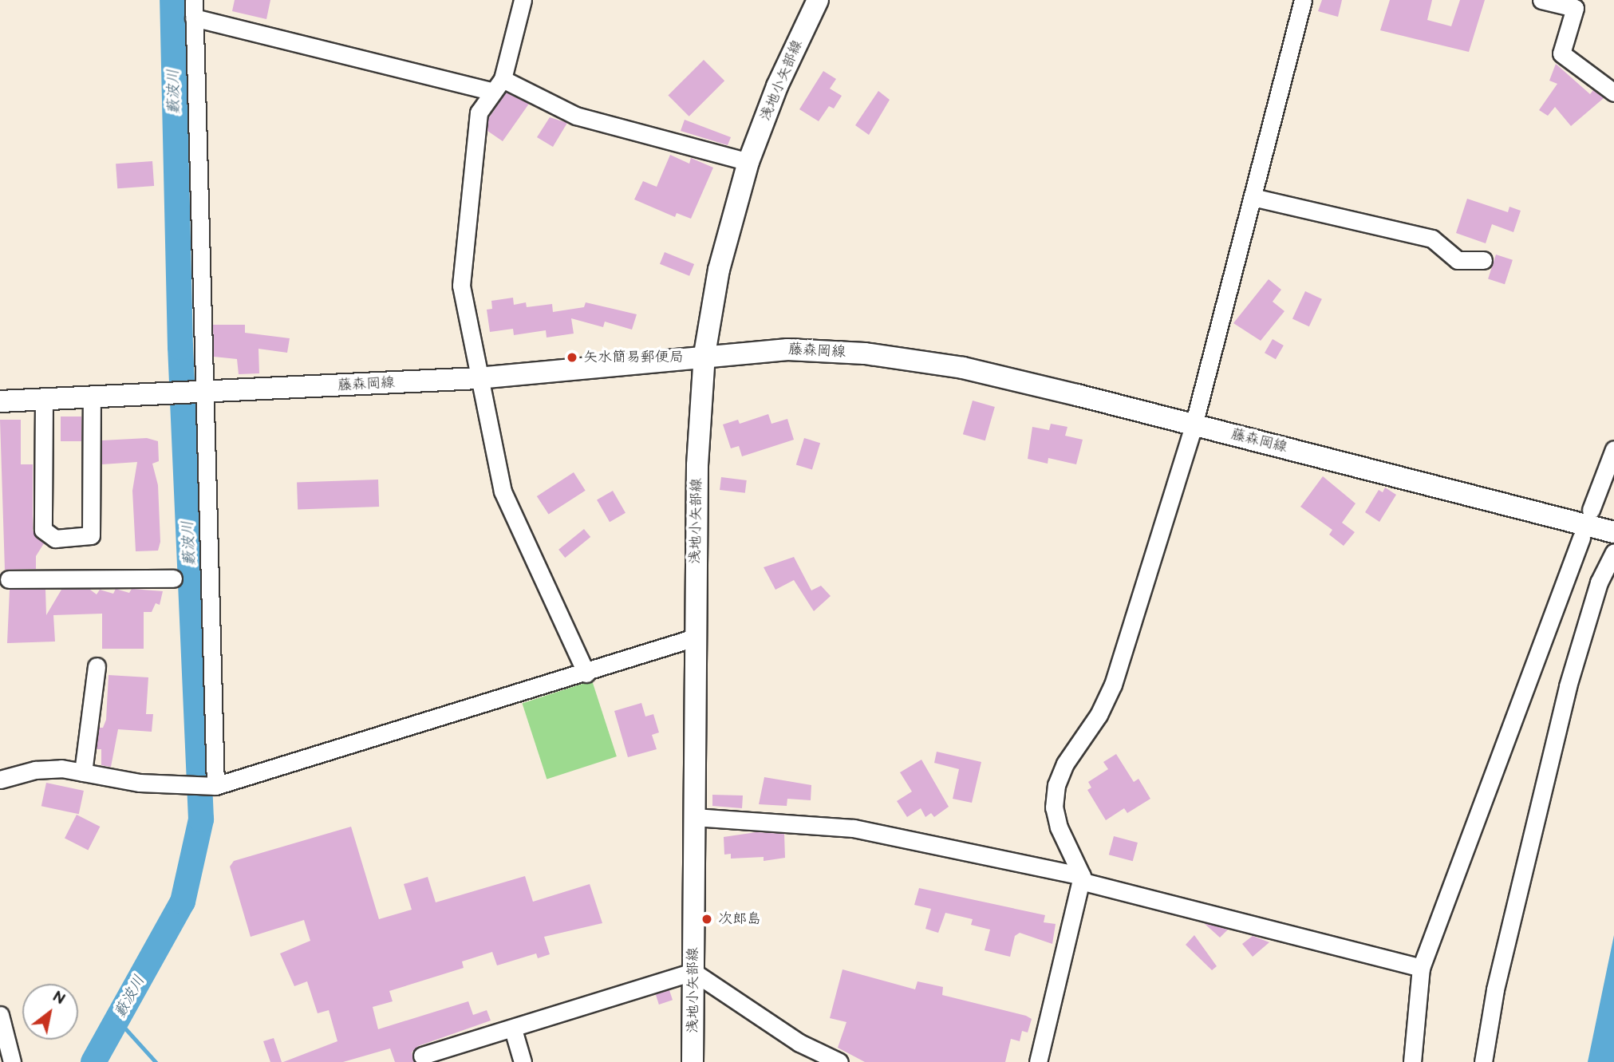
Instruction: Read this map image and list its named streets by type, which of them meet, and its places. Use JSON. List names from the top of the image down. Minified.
{"streets":{"main road":["浅地小矢部線","藤森岡線"]},"crossings":[["浅地小矢部線","藤森岡線"]],"water":["藪波川"],"places":["矢水簡易郵便局","次郎島"],"north":"top right"}
